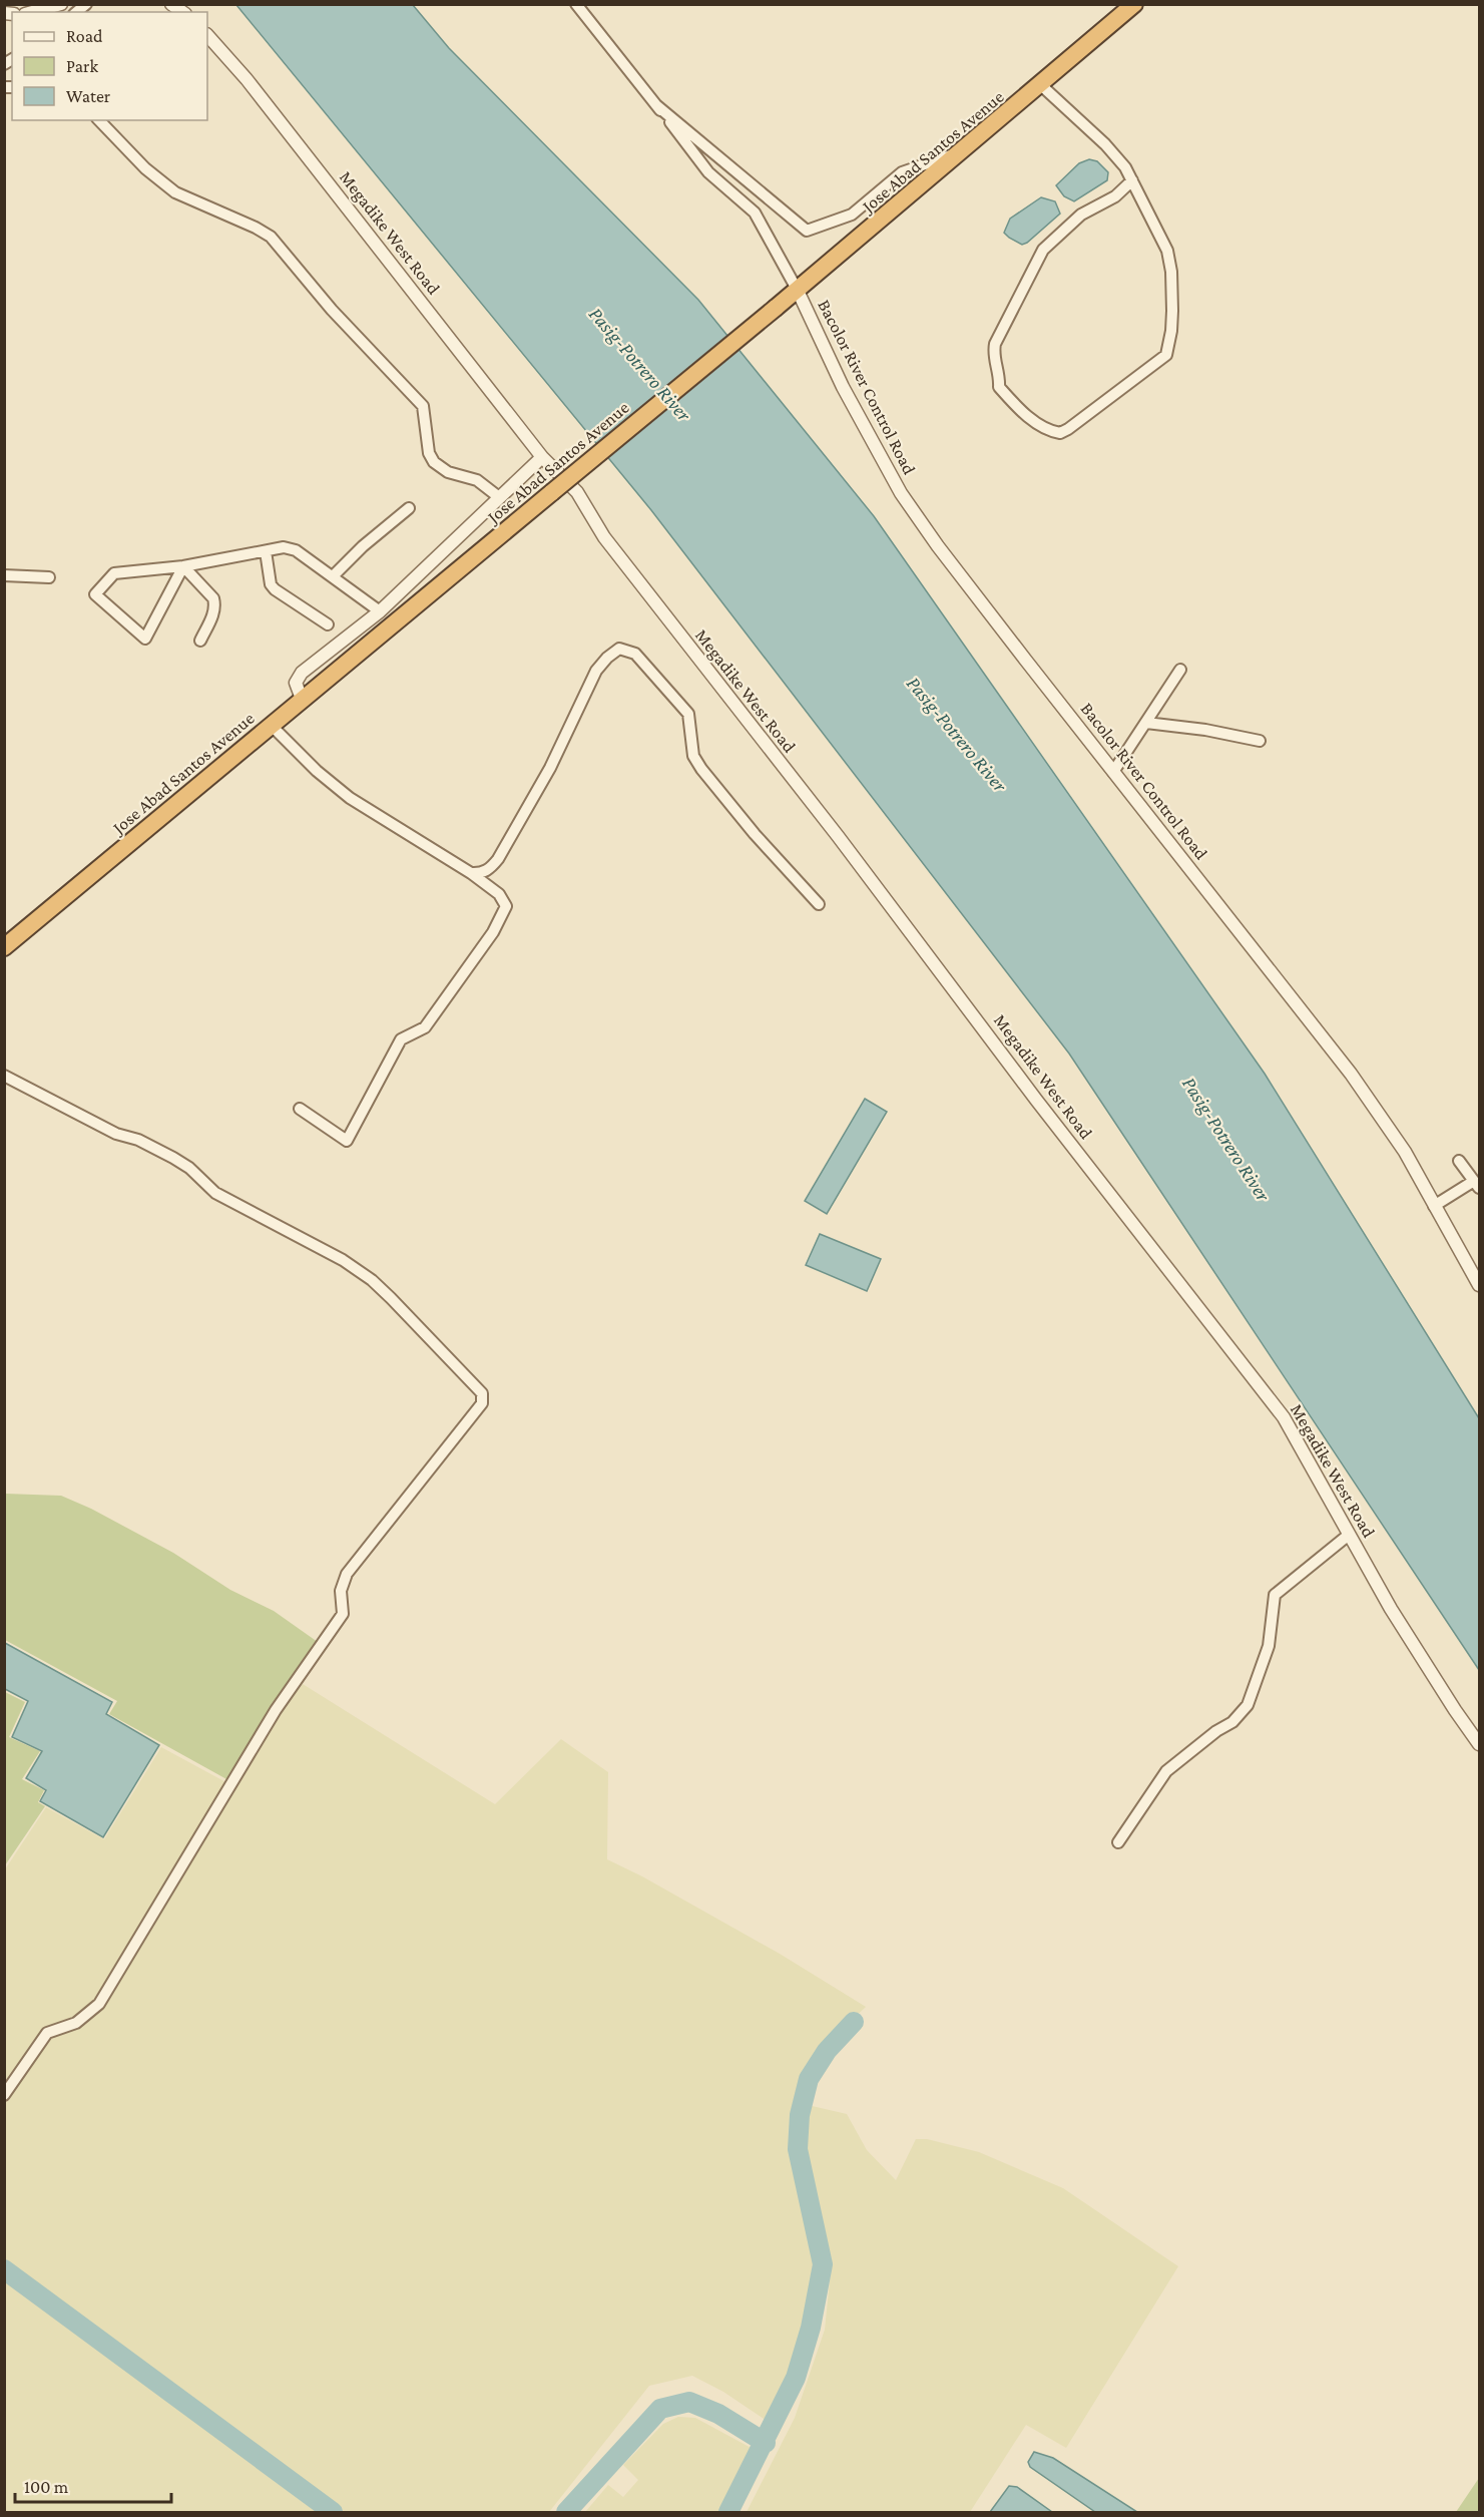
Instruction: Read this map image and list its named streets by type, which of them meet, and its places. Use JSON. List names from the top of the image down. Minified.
{"streets":{"highway":["Jose Abad Santos Avenue"],"street":["Megadike West Road","Bacolor River Control Road"]},"crossings":[["Jose Abad Santos Avenue","Bacolor River Control Road"]],"water":["Pasig-Potrero River"],"legend":["Road","Park","Water"],"scale_bar":"100 m"}
